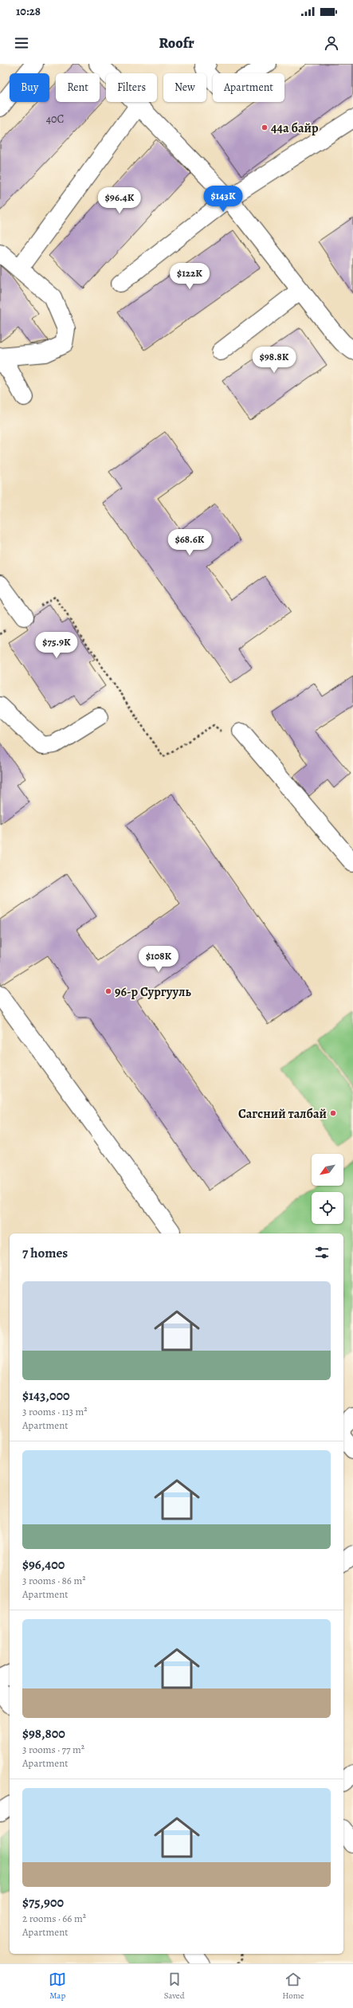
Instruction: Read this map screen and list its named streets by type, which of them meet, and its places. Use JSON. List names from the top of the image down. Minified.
{"places":["44a байр","96-р Сургууль","Сагсний талбай"],"house_numbers":["40C"],"north":"bottom left","page":{"status":"10:28","header":"Roofr","chip":["Buy","Rent","Filters","New","Apartment"],"price":["$143K","$96.4K","$122K","$98.8K","$68.6K","$75.9K","$108K"],"heading":"7 homes","list":[{"name":"$143,000","note":"3 rooms · 113 m² · Apartment"},{"name":"$96,400","note":"3 rooms · 86 m² · Apartment"},{"name":"$98,800","note":"3 rooms · 77 m² · Apartment"},{"name":"$75,900","note":"2 rooms · 66 m² · Apartment"}],"tabs":["Map","Saved","Home"]}}
